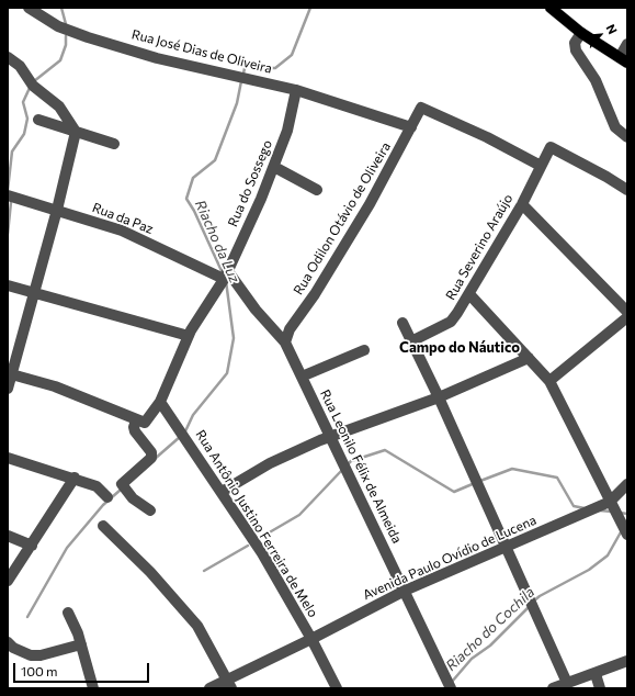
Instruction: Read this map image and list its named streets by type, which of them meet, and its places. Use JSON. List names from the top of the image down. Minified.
{"streets":{"street":["Rua José Dias de Oliveira","Rua do Sossego","Rua da Paz","Rua Odilon Otávio de Oliveira","Rua Severino Araújo","Rua Leonilo Félix de Almeida","Rua Antônio Justino Ferreira de Melo","Avenida Paulo Ovídio de Lucena"]},"crossings":[["Rua José Dias de Oliveira","Rua do Sossego"],["Rua José Dias de Oliveira","Rua Odilon Otávio de Oliveira"],["Rua do Sossego","Rua da Paz"],["Rua do Sossego","Rua Leonilo Félix de Almeida"],["Rua do Sossego","Rua Antônio Justino Ferreira de Melo"],["Rua da Paz","Rua Leonilo Félix de Almeida"],["Rua Odilon Otávio de Oliveira","Rua Severino Araújo"],["Rua Odilon Otávio de Oliveira","Rua Leonilo Félix de Almeida"],["Rua Leonilo Félix de Almeida","Avenida Paulo Ovídio de Lucena"],["Rua Antônio Justino Ferreira de Melo","Avenida Paulo Ovídio de Lucena"]],"districts":["Campo do Náutico"],"water":["Riacho da Luz","Riacho do Cochila"],"scale_bar":"100 m","north":"top right"}
